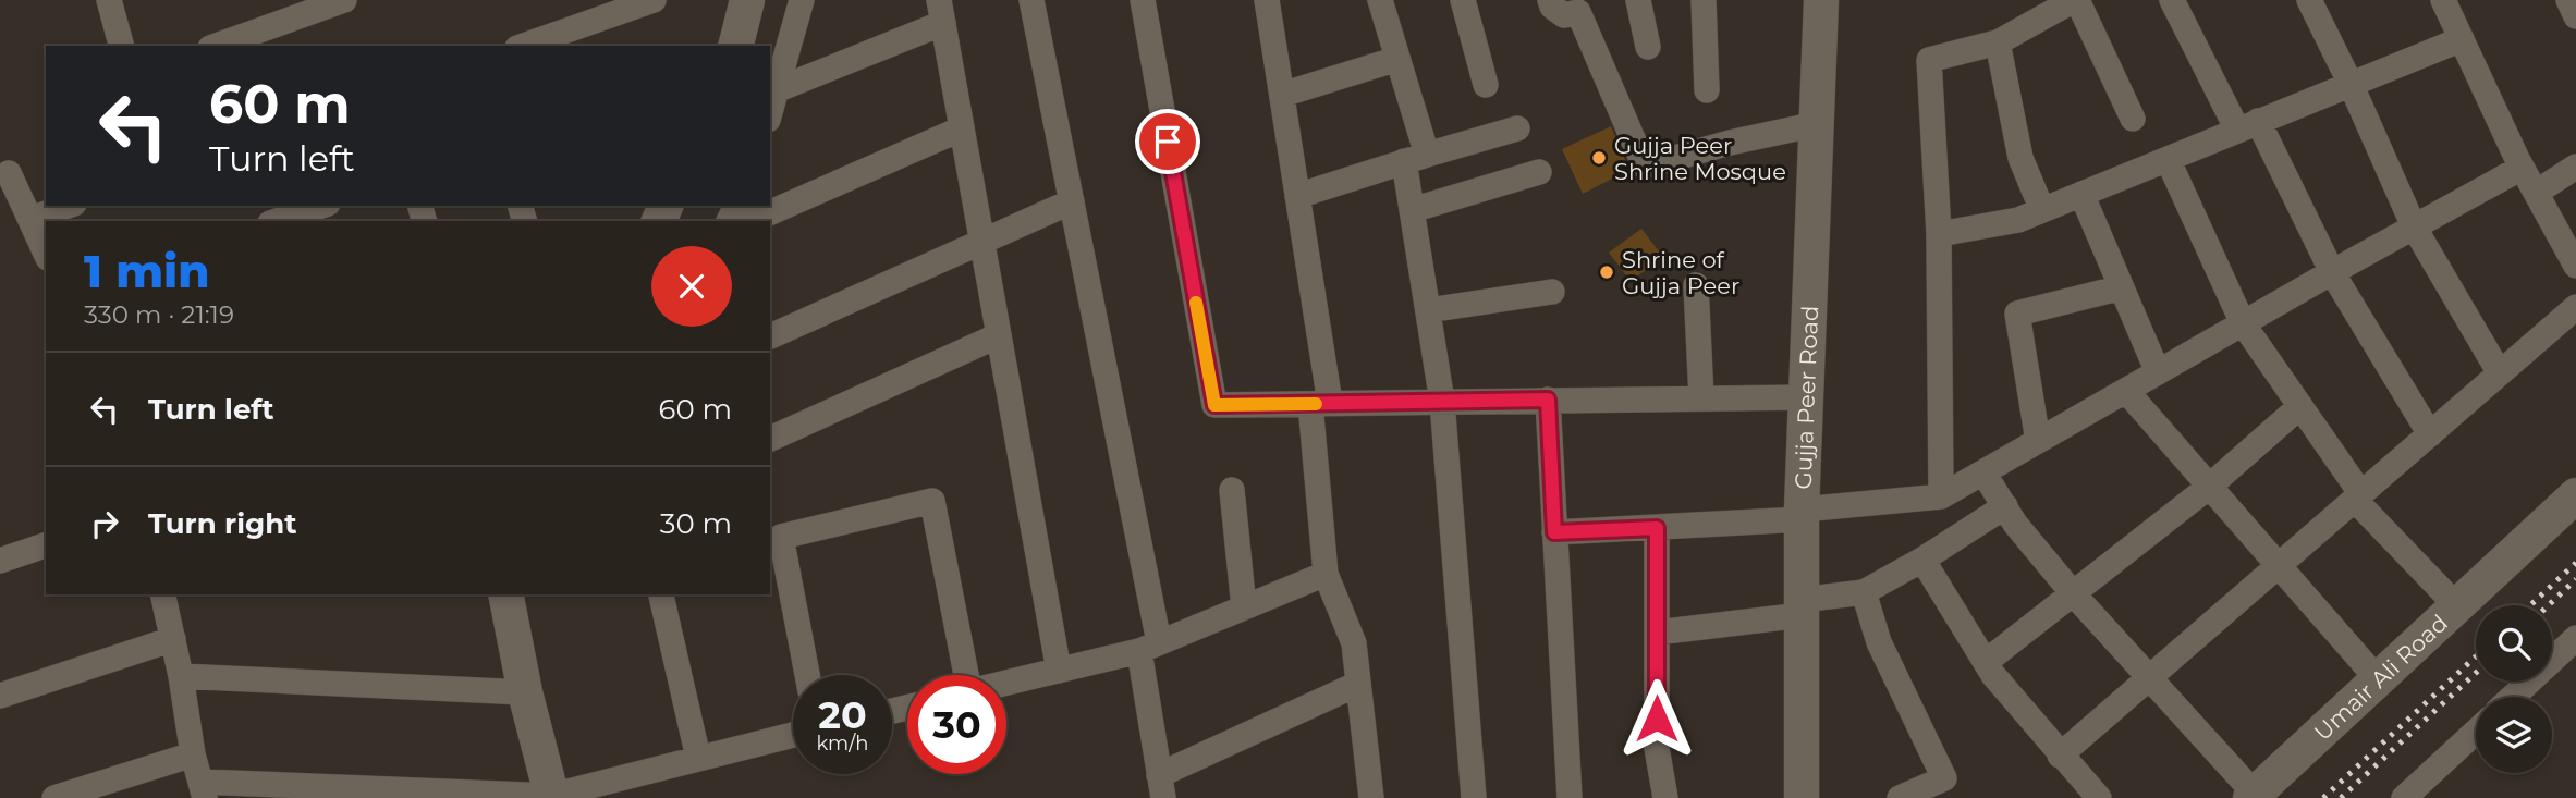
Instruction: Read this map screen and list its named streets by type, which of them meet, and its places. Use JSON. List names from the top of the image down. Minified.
{"streets":{"street":["Gujja Peer Road","Umair Ali Road"]},"places":["Gujja Peer Shrine Mosque","Shrine of Gujja Peer"],"page":{"turn":["60 m","Turn left"],"heading":["1 min","330 m · 21:19"],"list":[{"name":"Turn left","value":"60 m"},{"name":"Turn right","value":"30 m"}],"speed":"20 km/h","limit":"30"}}
